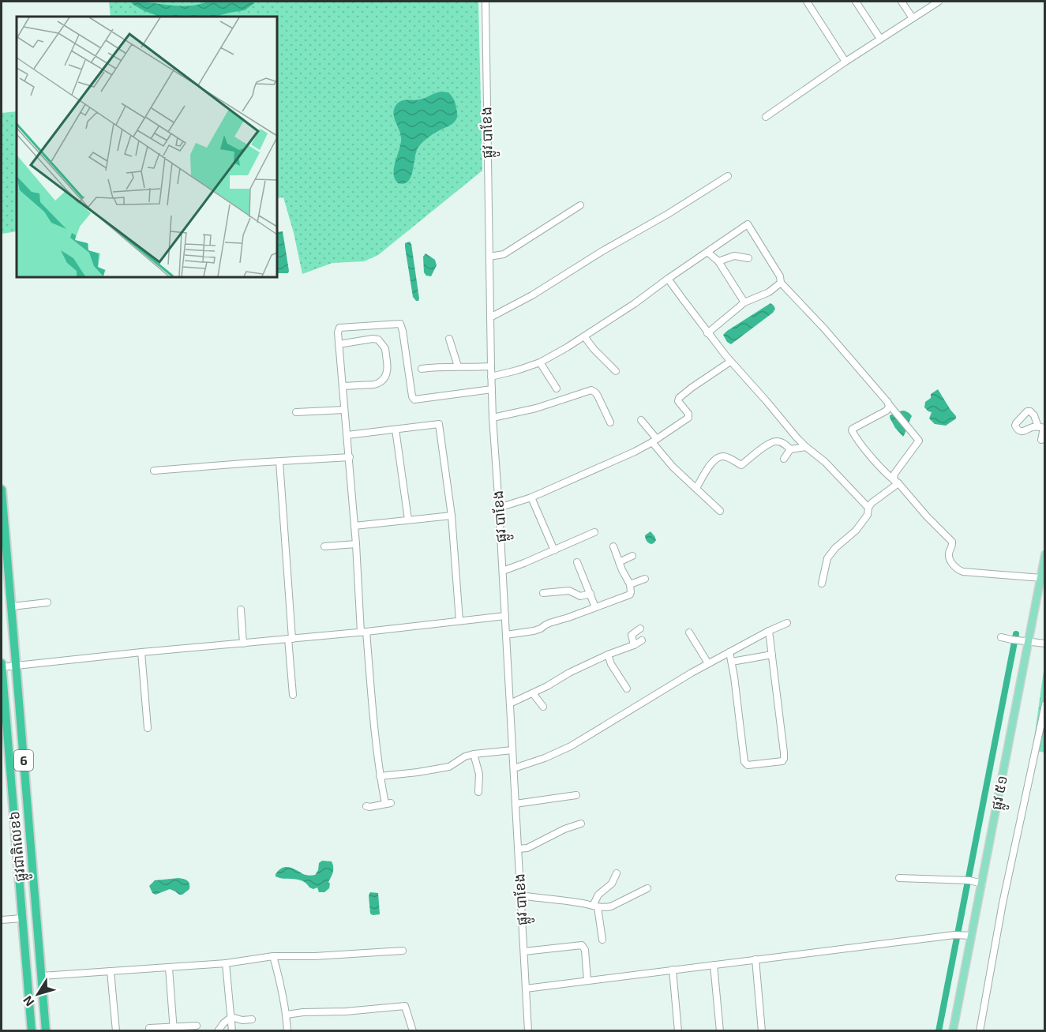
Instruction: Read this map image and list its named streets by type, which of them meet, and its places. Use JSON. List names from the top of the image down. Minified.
{"streets":{"highway":["6","ផ្លូវជាតិលេខ៦"],"main road":["ផ្លូវ ៥១"],"street":["ផ្លូវ បាខែង"]},"north":"bottom left"}
